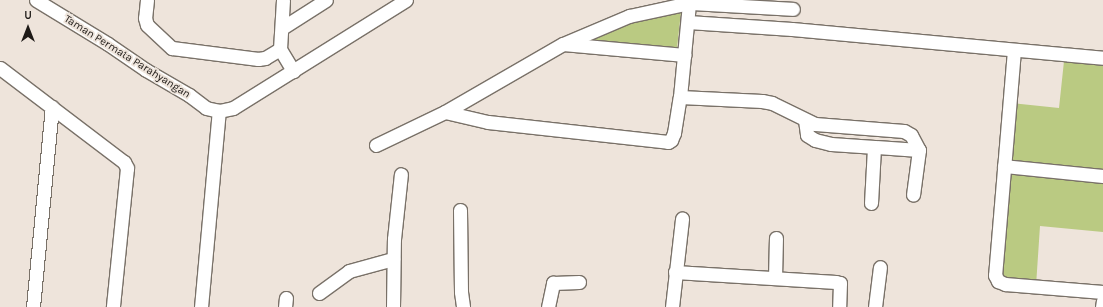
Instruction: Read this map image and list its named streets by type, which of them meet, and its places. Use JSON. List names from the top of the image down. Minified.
{"streets":{"street":["Taman Permata Parahyangan"]},"north":"top"}
